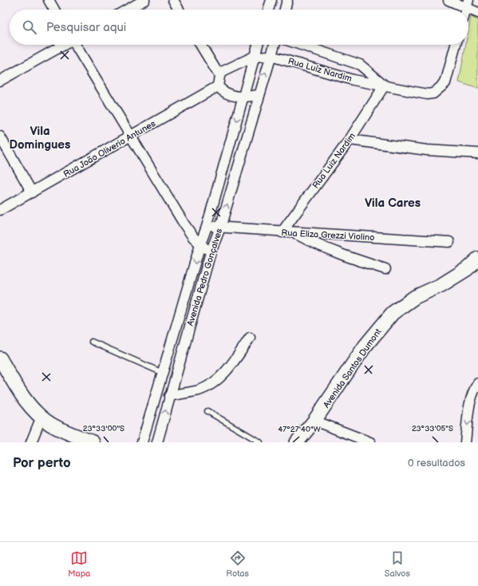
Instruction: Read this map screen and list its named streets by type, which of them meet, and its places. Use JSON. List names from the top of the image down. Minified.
{"streets":{"street":["Rua Luíz Nardim","Rua João Oliverio Antunes","Rua Luiz Nardim","Rua Eliza Grezzi Violino","Avenida Pedro Gonçalves","Avenida Santos Dumont"]},"crossings":[["Rua Luíz Nardim","Rua Luiz Nardim"],["Rua Luíz Nardim","Avenida Pedro Gonçalves"],["Rua Luiz Nardim","Rua Eliza Grezzi Violino"],["Rua Eliza Grezzi Violino","Avenida Pedro Gonçalves"]],"districts":["Vila Domingues","Vila Cares"],"page":{"search":"Pesquisar aqui","heading":["Por perto","0 resultados"],"nav":["Mapa","Rotas","Salvos"]},"coordinates":["23°33'00\"S","23°33'05\"S","47°27'40\"W"]}
